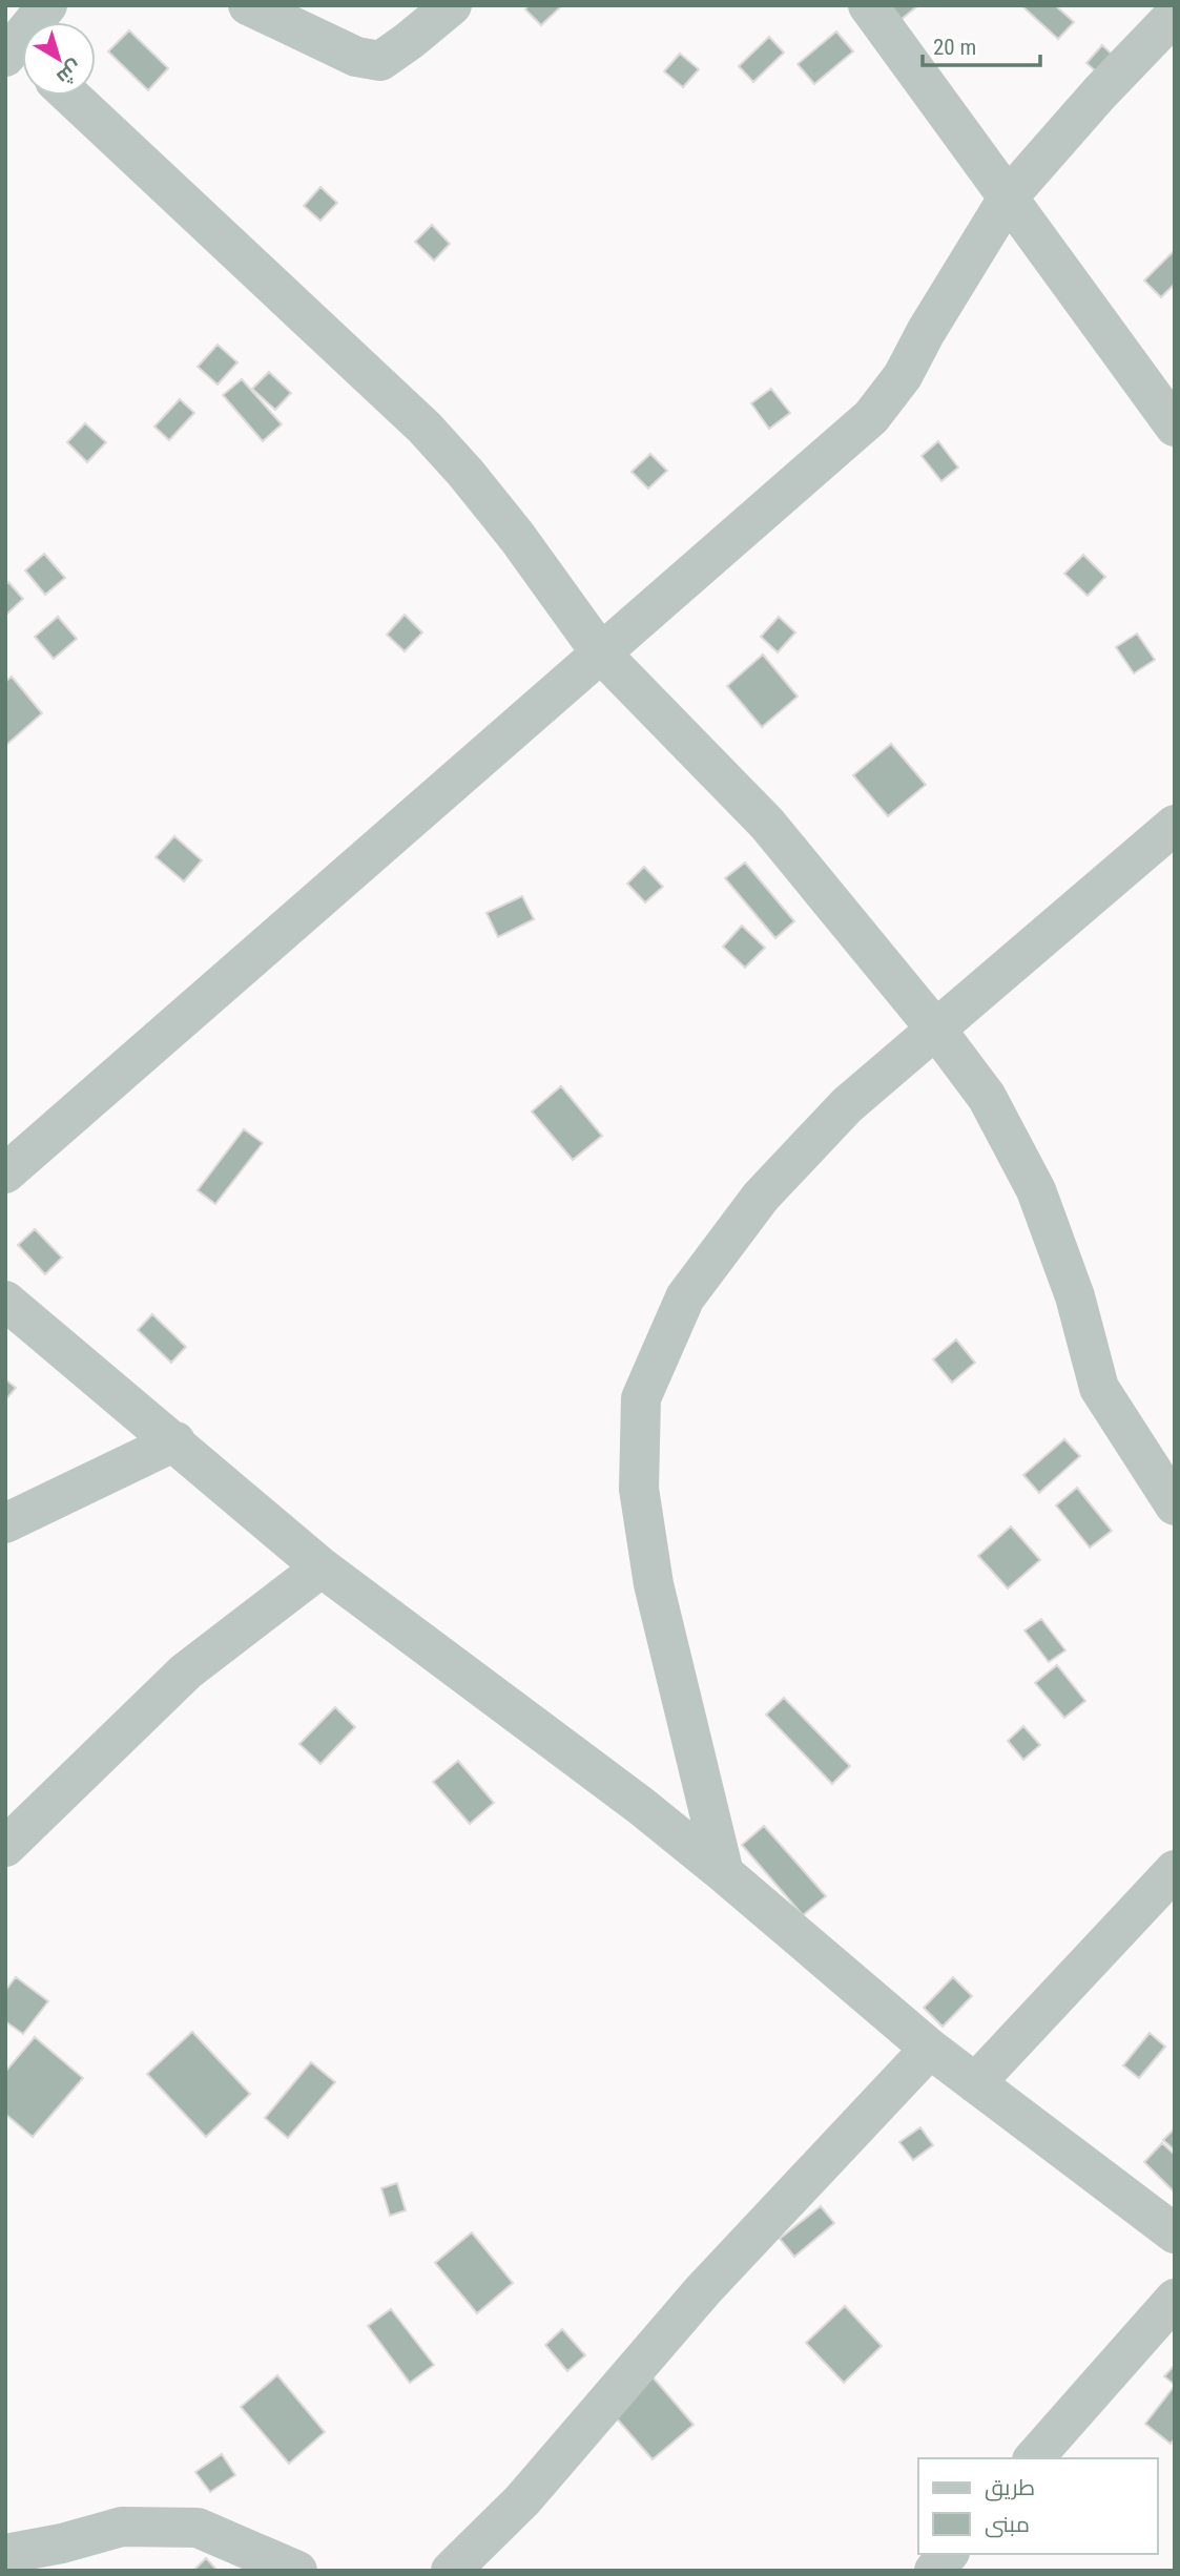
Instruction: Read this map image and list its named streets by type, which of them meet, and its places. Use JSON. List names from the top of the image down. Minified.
{"legend":["طريق","مبنى"],"scale_bar":"20 m","north":"bottom right"}
